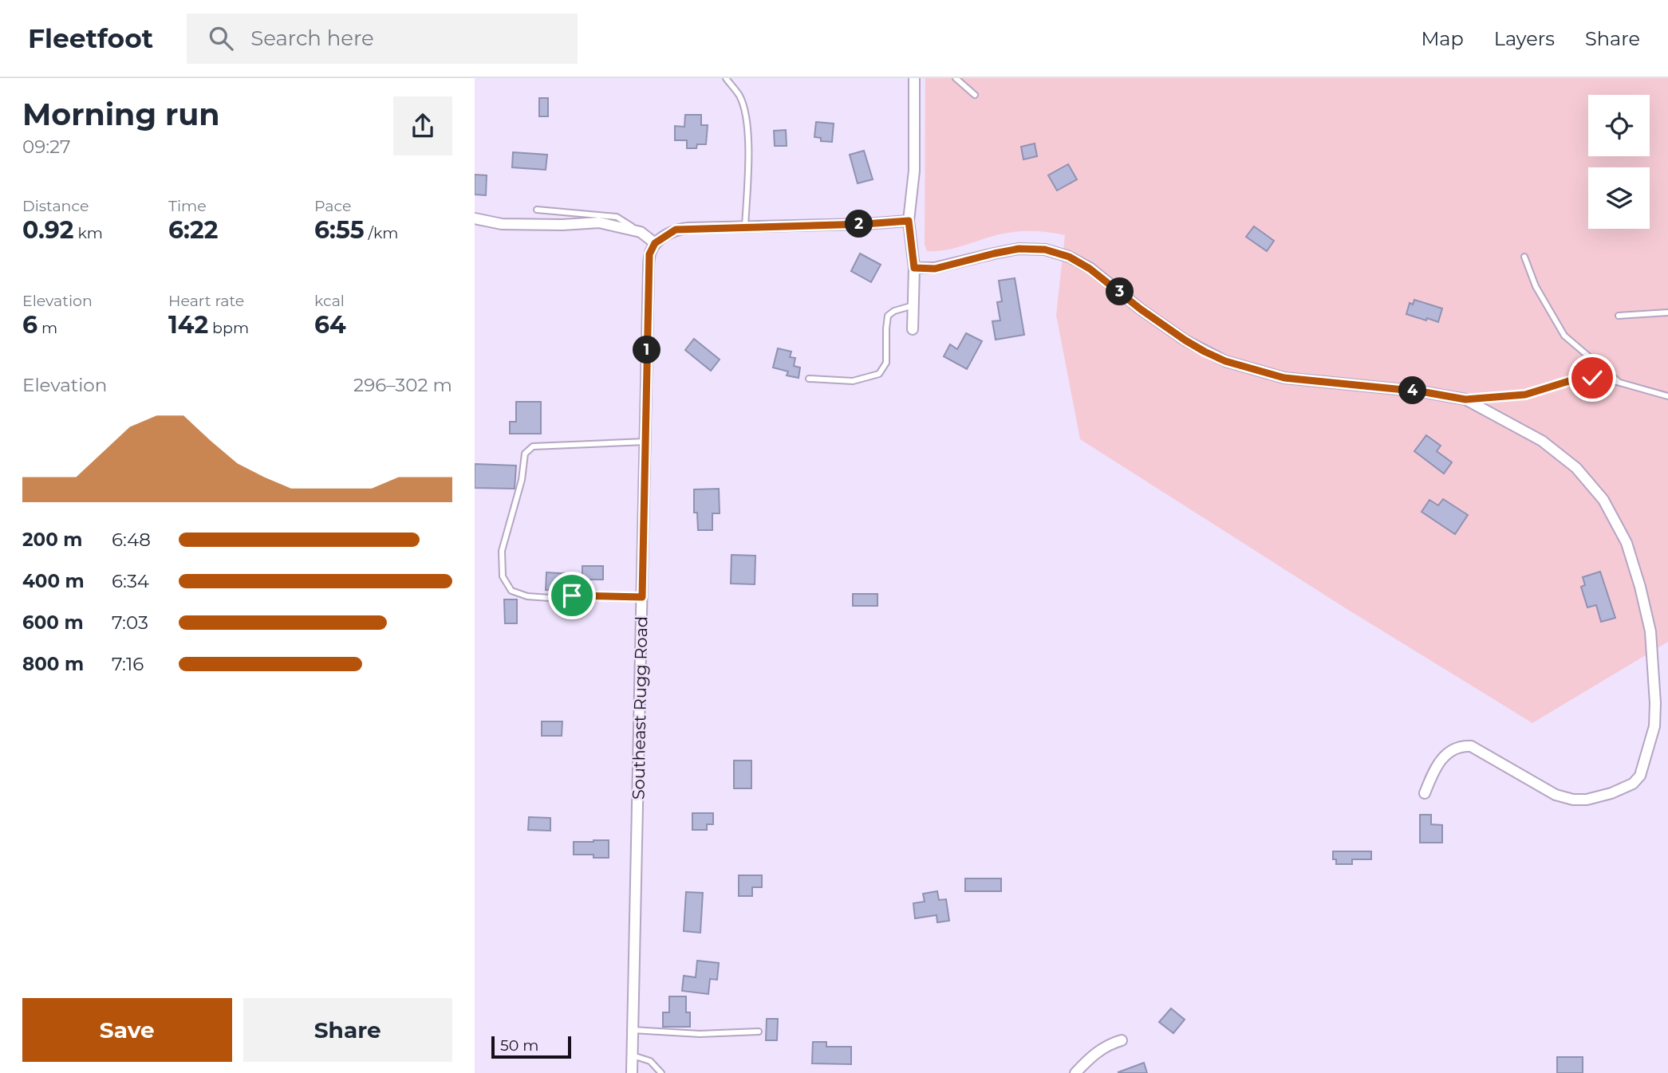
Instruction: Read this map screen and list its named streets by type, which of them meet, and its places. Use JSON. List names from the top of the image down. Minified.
{"streets":{"street":["Southeast Rugg Road"]},"scale_bar":"50 m","page":{"header":"Fleetfoot","search":"Search here","nav":["Map","Layers","Share"],"heading":["Morning run","09:27"],"stats":[["Distance","0.92 km"],["Time","6:22"],["Pace","6:55 /km"],["Elevation","6 m"],["Heart rate","142 bpm"],["kcal","64"]],"pins":["2","3","1","4"],"chart":["Elevation","296–302 m"],"list":[{"name":"200 m","note":"6:48"},{"name":"400 m","note":"6:34"},{"name":"600 m","note":"7:03"},{"name":"800 m","note":"7:16"}],"buttons":["Save","Share"],"scale":"50 m"}}
